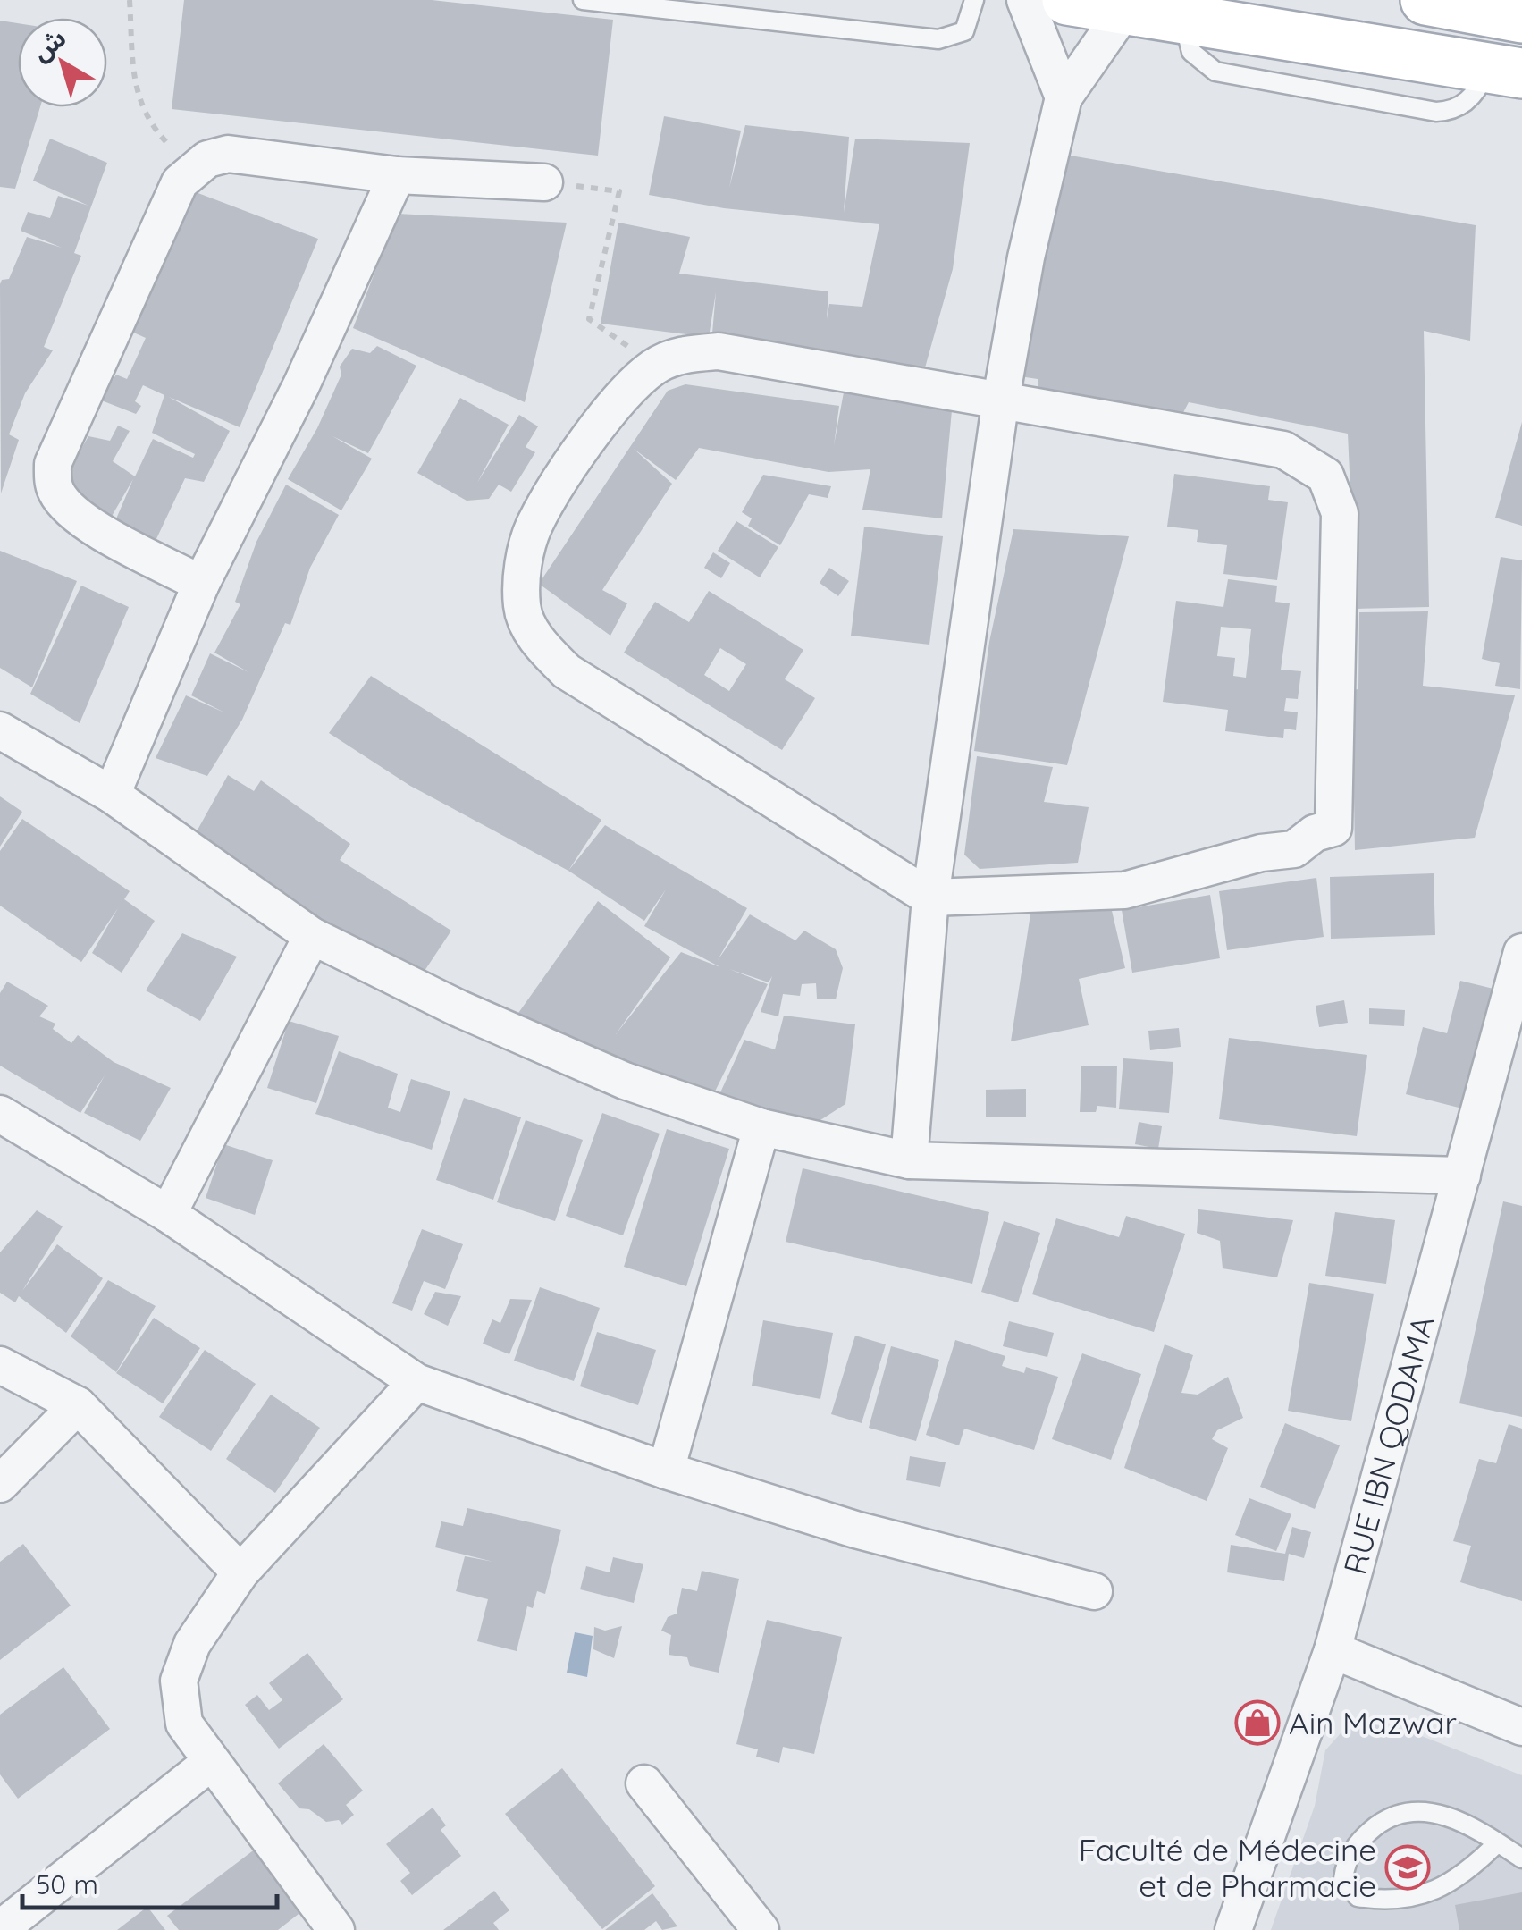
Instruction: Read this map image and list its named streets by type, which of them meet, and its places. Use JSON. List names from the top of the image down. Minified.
{"streets":{"street":["RUE IBN QODAMA"]},"places":{"shop":["Ain Mazwar"],"school or university":["Faculté de Médecine et de Pharmacie"]},"scale_bar":"50 m","north":"top left"}
